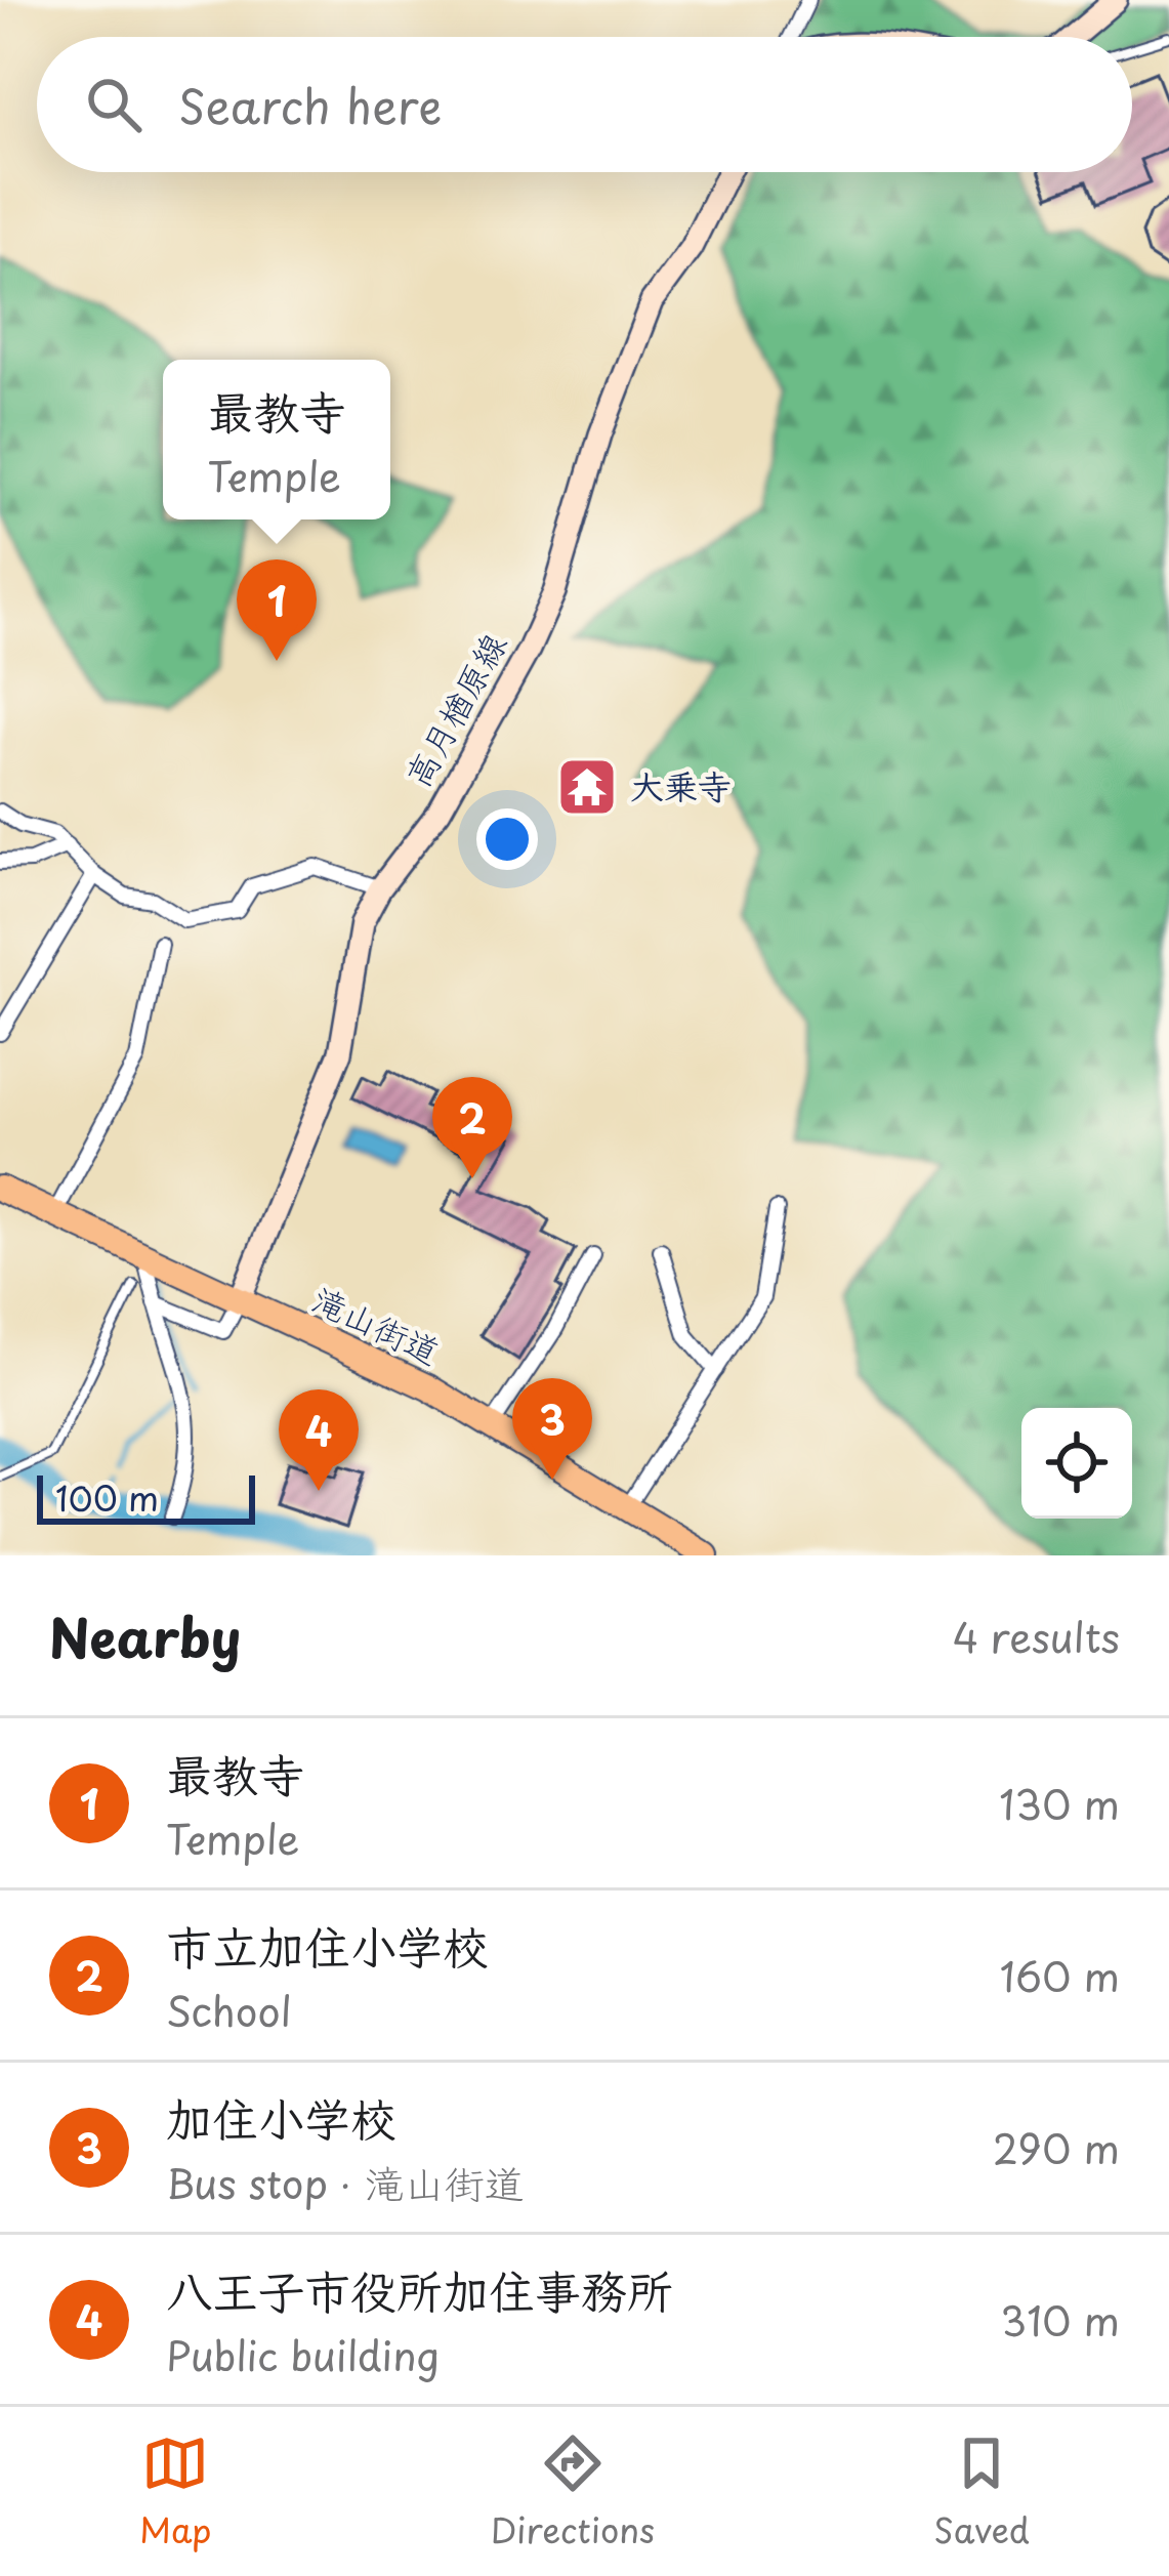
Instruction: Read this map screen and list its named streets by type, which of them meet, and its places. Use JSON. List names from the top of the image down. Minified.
{"streets":{"highway":["滝山街道"],"main road":["高月楢原線"]},"crossings":[["高月楢原線","滝山街道"]],"places":{"temple":["大乗寺"]},"scale_bar":"100 m","page":{"search":"Search here","popup":["最教寺","Temple"],"pins":["1","2","3","4"],"scale":"100 m","heading":["Nearby","4 results"],"list":[{"mark":"1","name":"最教寺","note":"Temple","value":"130 m"},{"mark":"2","name":"市立加住小学校","note":"School","value":"160 m"},{"mark":"3","name":"加住小学校","note":"Bus stop · 滝山街道","value":"290 m"},{"mark":"4","name":"八王子市役所加住事務所","note":"Public building","value":"310 m"}],"nav":["Map","Directions","Saved"]}}
